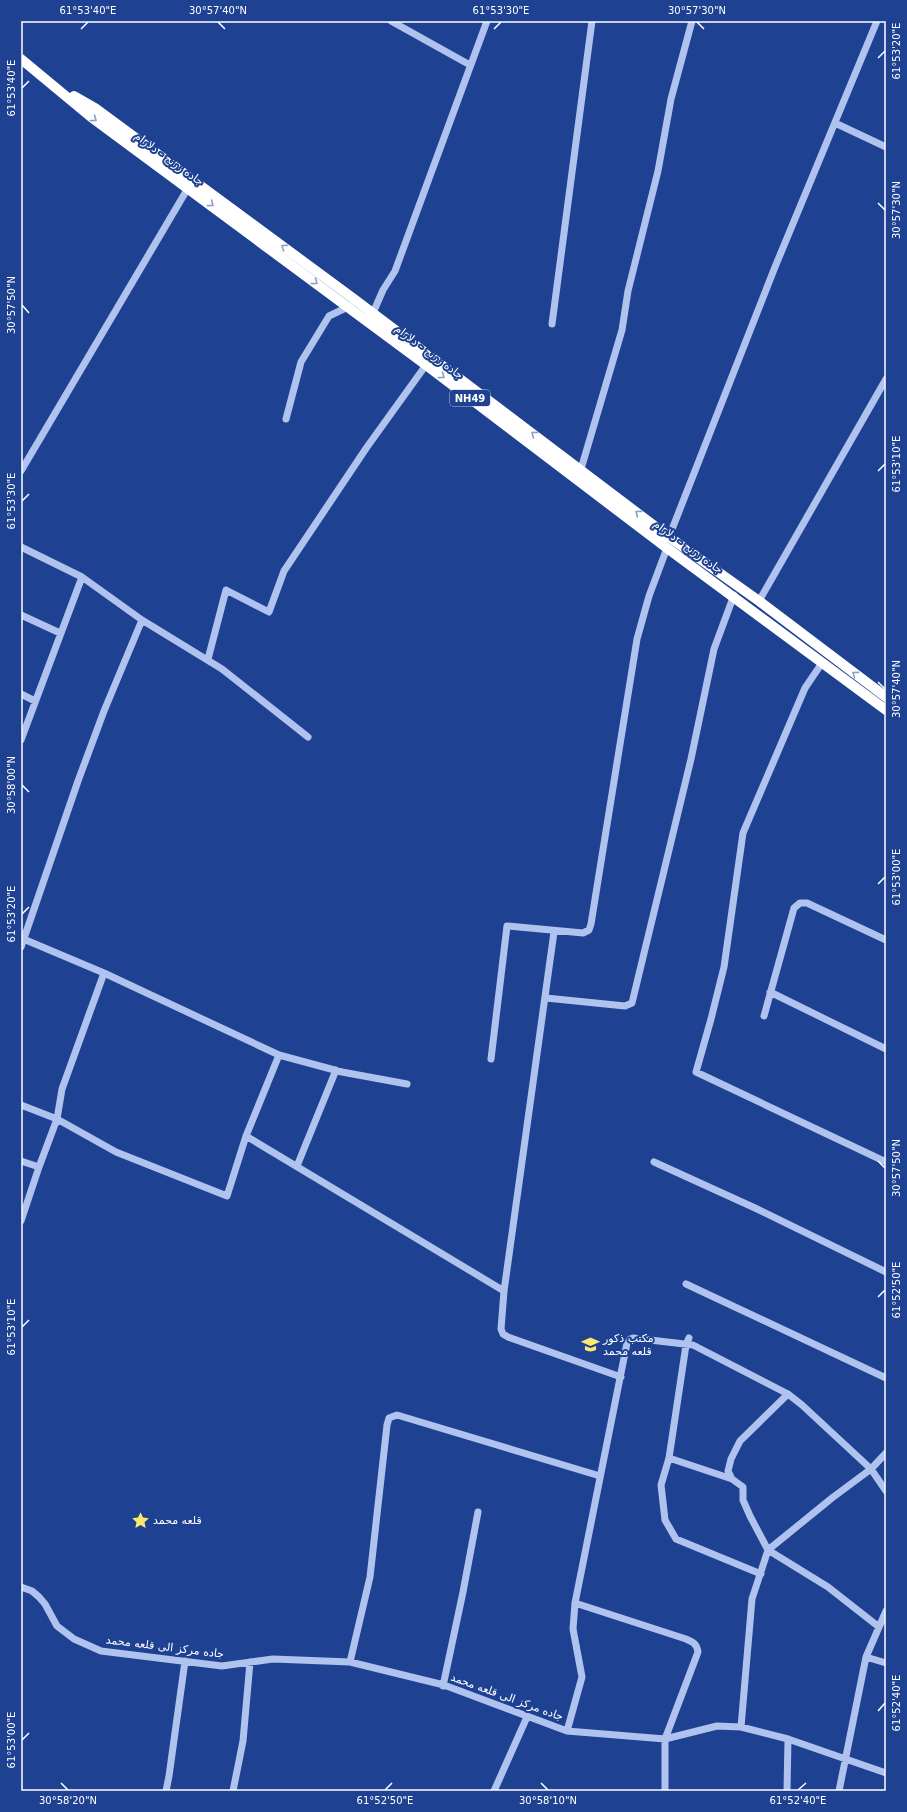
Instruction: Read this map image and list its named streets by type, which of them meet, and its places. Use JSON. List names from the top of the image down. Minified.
{"streets":{"highway":["جاده زرنج - دلارام","NH49"],"street":["جاده مرکز الی قلعه محمد"]},"places":{"school or university":["مکتب ذکور قلعه محمد"],"place":["قلعه محمد"]},"coordinates":["61°53'40\"E","30°57'40\"N","61°53'30\"E","30°57'30\"N","61°53'20\"E","30°57'50\"N","61°53'10\"E","30°58'00\"N","61°53'00\"E","61°52'50\"E","61°52'40\"E","30°58'20\"N","30°58'10\"N"]}
